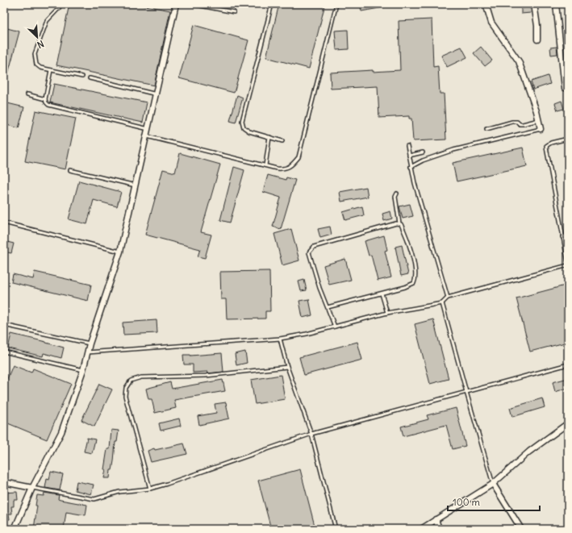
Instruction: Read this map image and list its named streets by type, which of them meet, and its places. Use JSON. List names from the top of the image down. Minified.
{"scale_bar":"100 m","north":"bottom right"}
